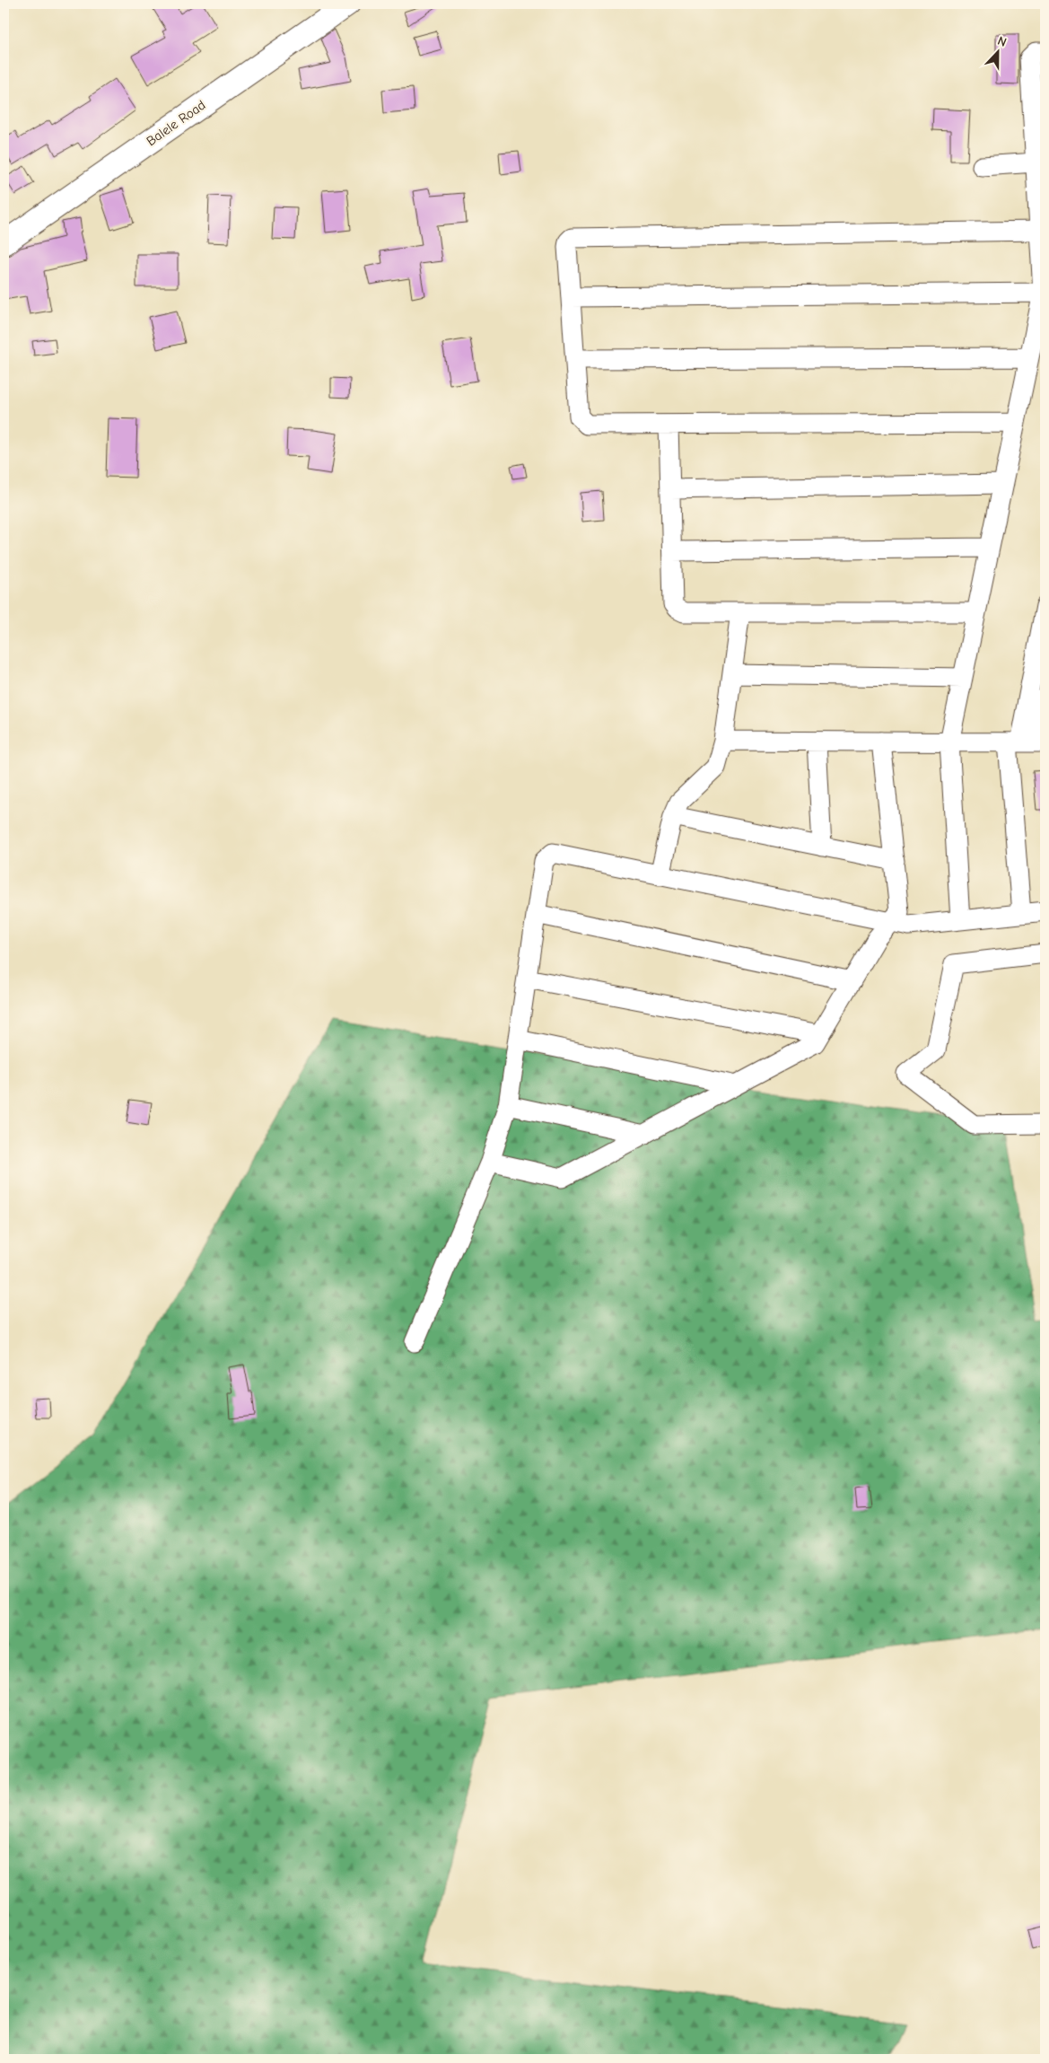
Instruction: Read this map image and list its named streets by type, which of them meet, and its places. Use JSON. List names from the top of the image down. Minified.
{"streets":{"street":["Balele Road"]},"north":"top"}
